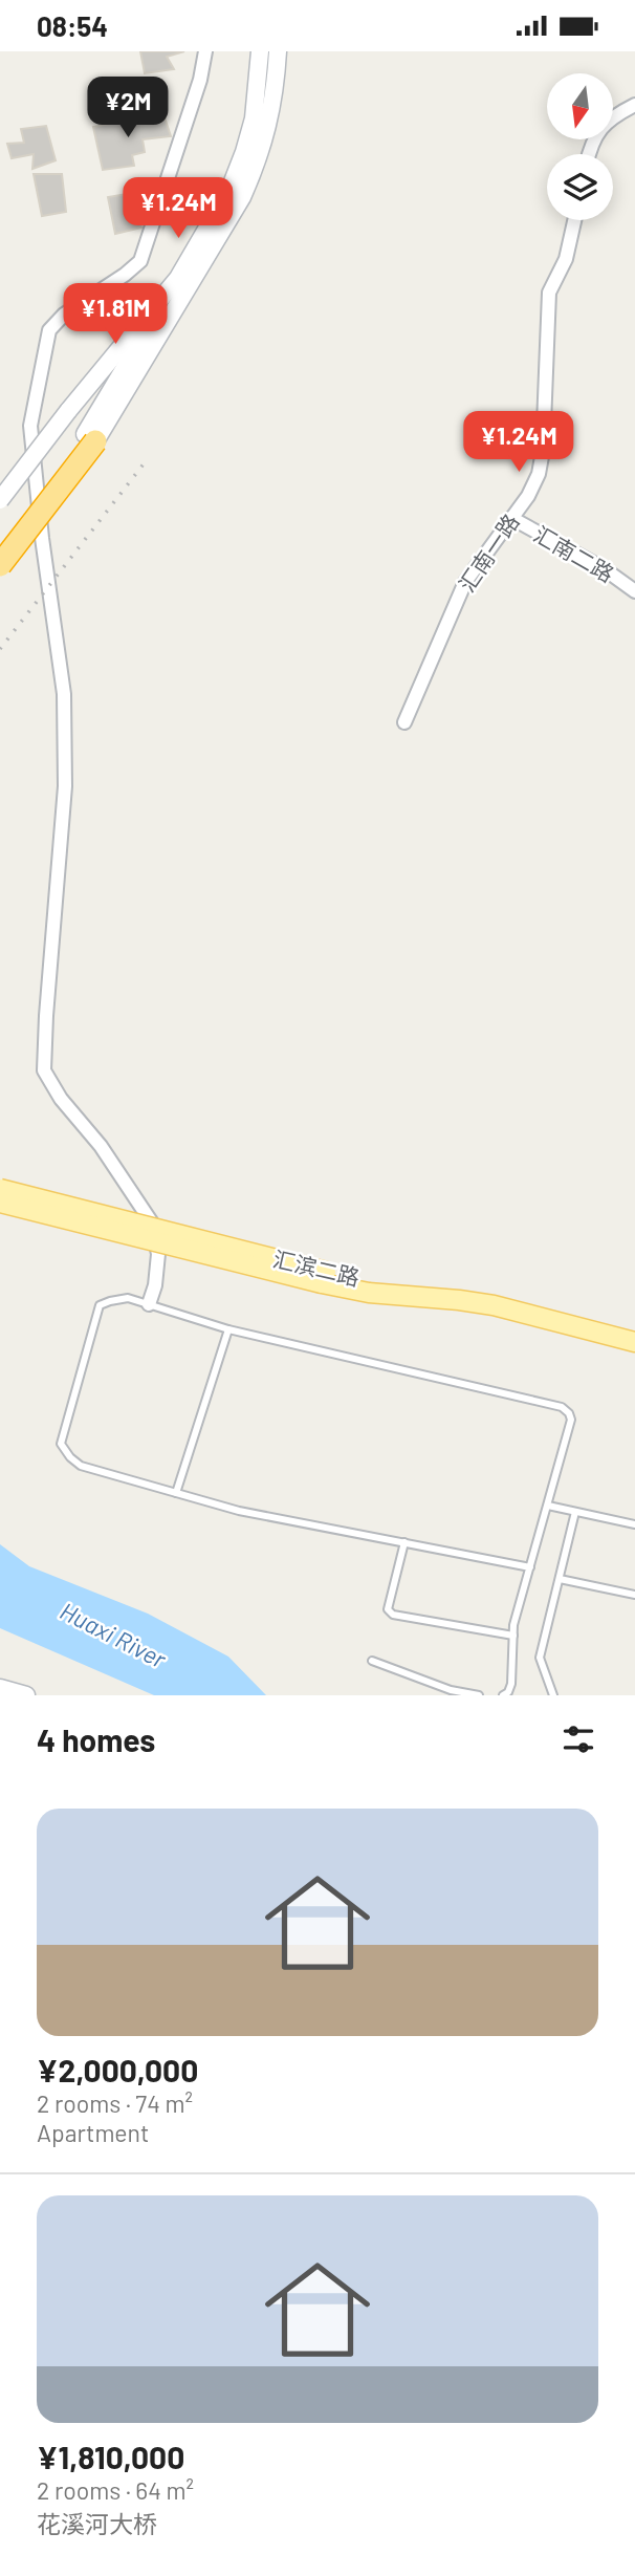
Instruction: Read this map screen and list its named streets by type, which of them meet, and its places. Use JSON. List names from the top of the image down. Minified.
{"streets":{"main road":["汇滨二路"],"street":["汇南一路","汇南二路"]},"crossings":[["汇南一路","汇南二路"]],"water":["Huaxi River"],"north":"bottom","page":{"status":"08:54","price":["¥2M","¥1.24M","¥1.81M","¥1.24M"],"heading":"4 homes","list":[{"name":"¥2,000,000","note":"2 rooms · 74 m² · Apartment"},{"name":"¥1,810,000","note":"2 rooms · 64 m² · 花溪河大桥"}]}}
